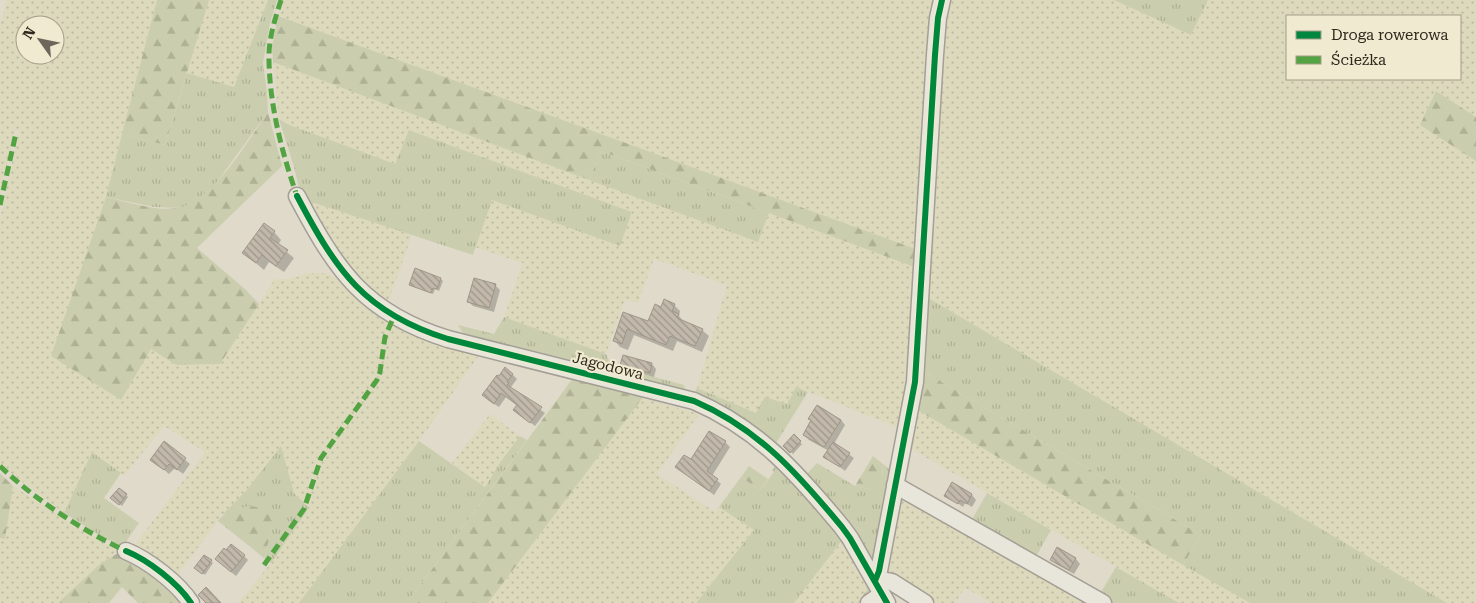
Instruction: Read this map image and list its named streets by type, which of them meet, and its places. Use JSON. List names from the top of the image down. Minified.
{"streets":{"street":["Jagodowa"]},"legend":["Droga rowerowa","Ścieżka"],"north":"top left"}
